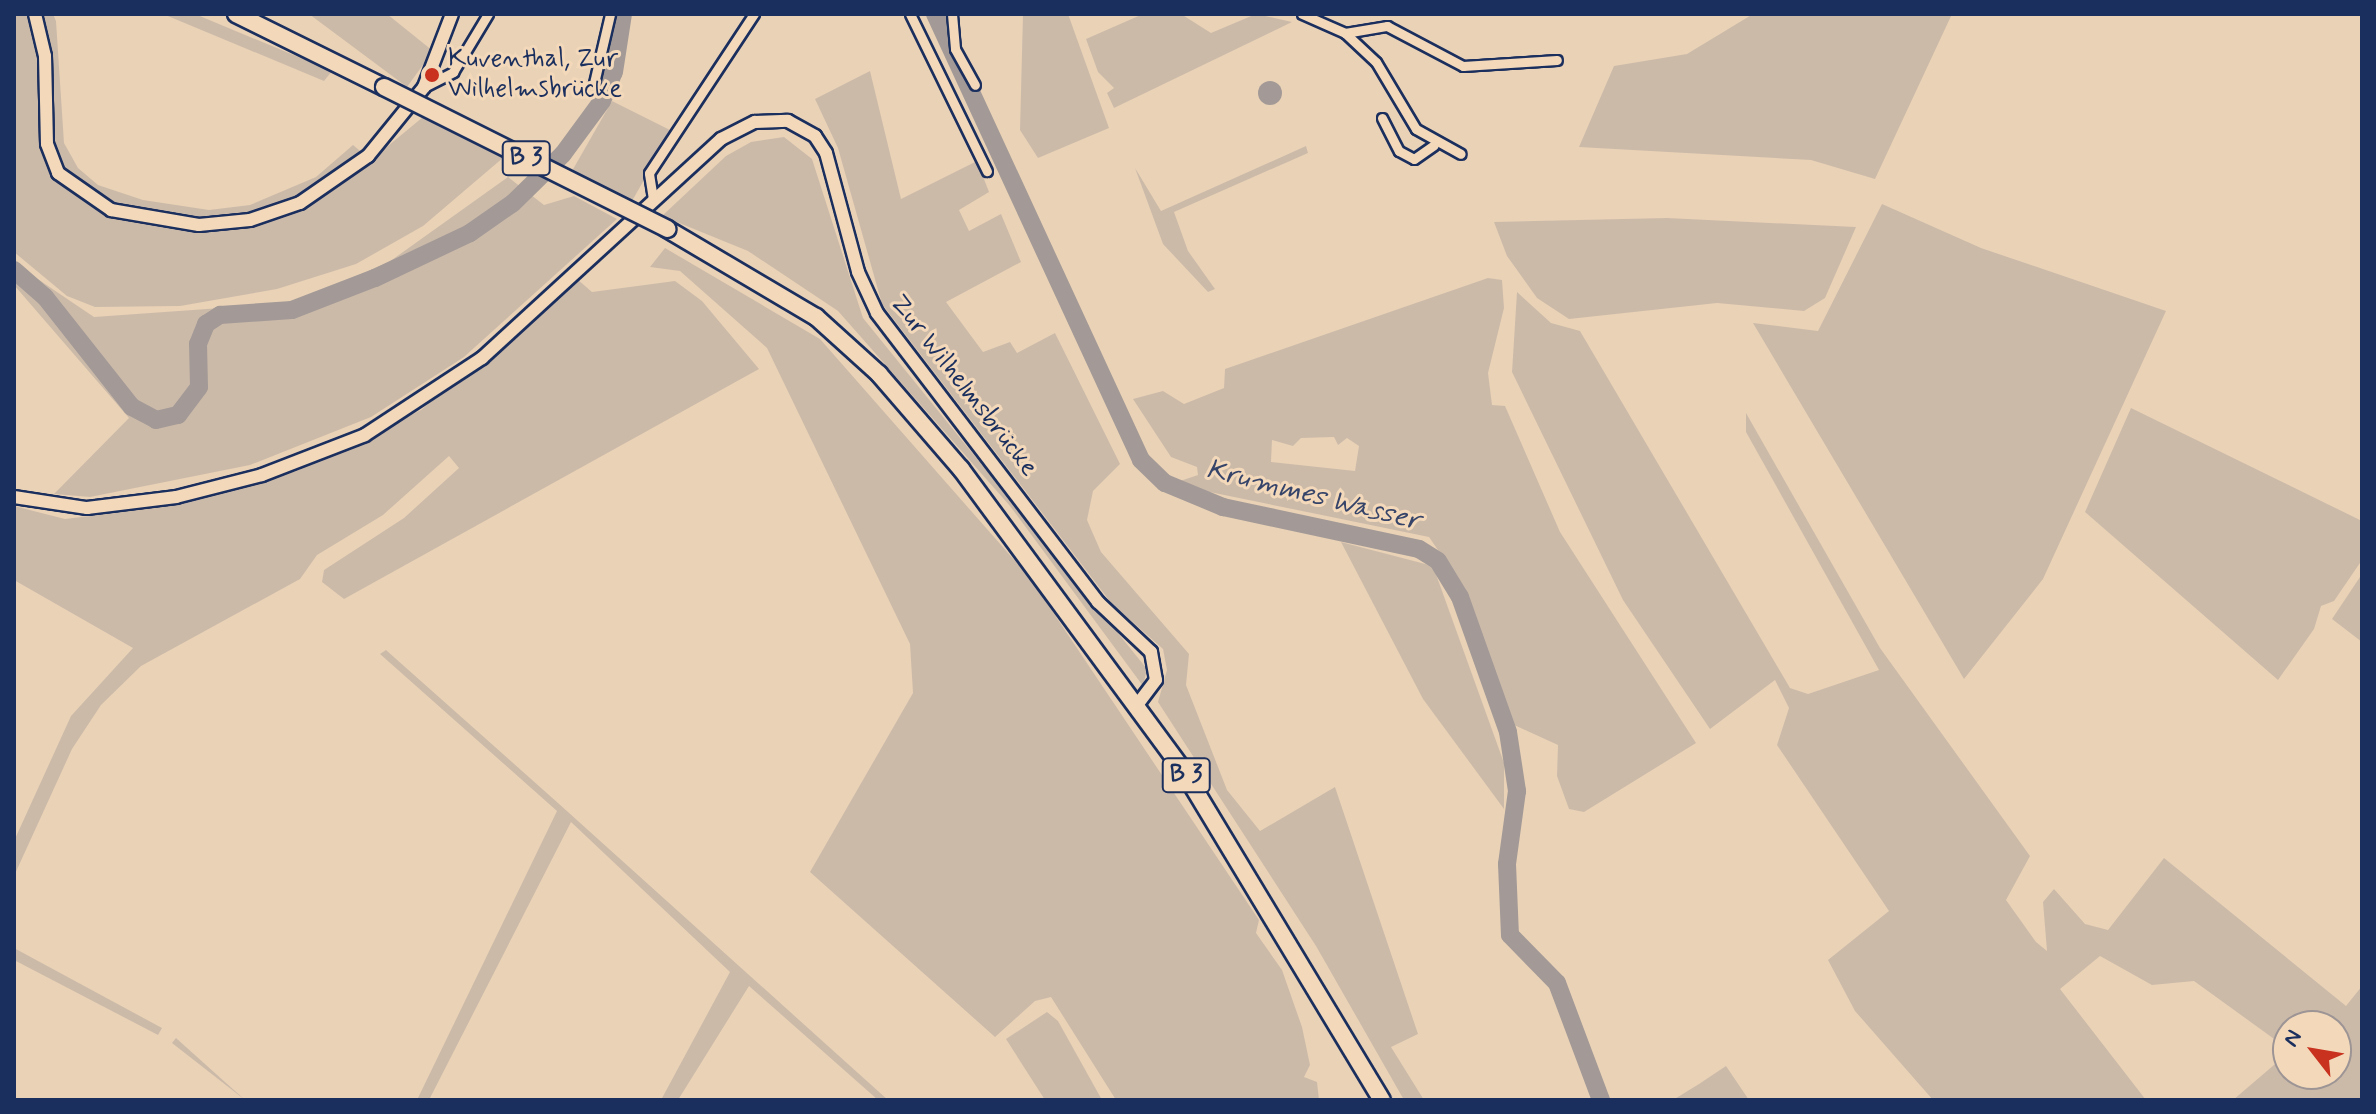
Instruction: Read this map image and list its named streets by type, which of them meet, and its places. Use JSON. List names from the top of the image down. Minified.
{"streets":{"main road":["B 3"],"street":["Zur Wilhelmsbrücke"]},"crossings":[["B 3","Zur Wilhelmsbrücke"]],"water":["Krummes Wasser"],"places":["Kuventhal, Zur Wilhelmsbrücke"],"north":"top left"}
